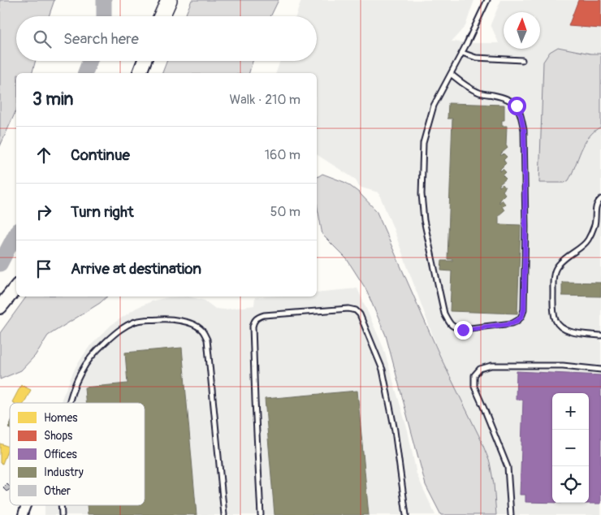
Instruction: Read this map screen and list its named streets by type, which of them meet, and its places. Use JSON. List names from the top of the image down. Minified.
{"legend":["Homes","Shops","Offices","Industry","Other"],"north":"top","page":{"search":"Search here","heading":["3 min","Walk · 210 m"],"list":[["Continue","160 m"],["Turn right","50 m"],"Arrive at destination"],"map_buttons":["+","−"]}}
